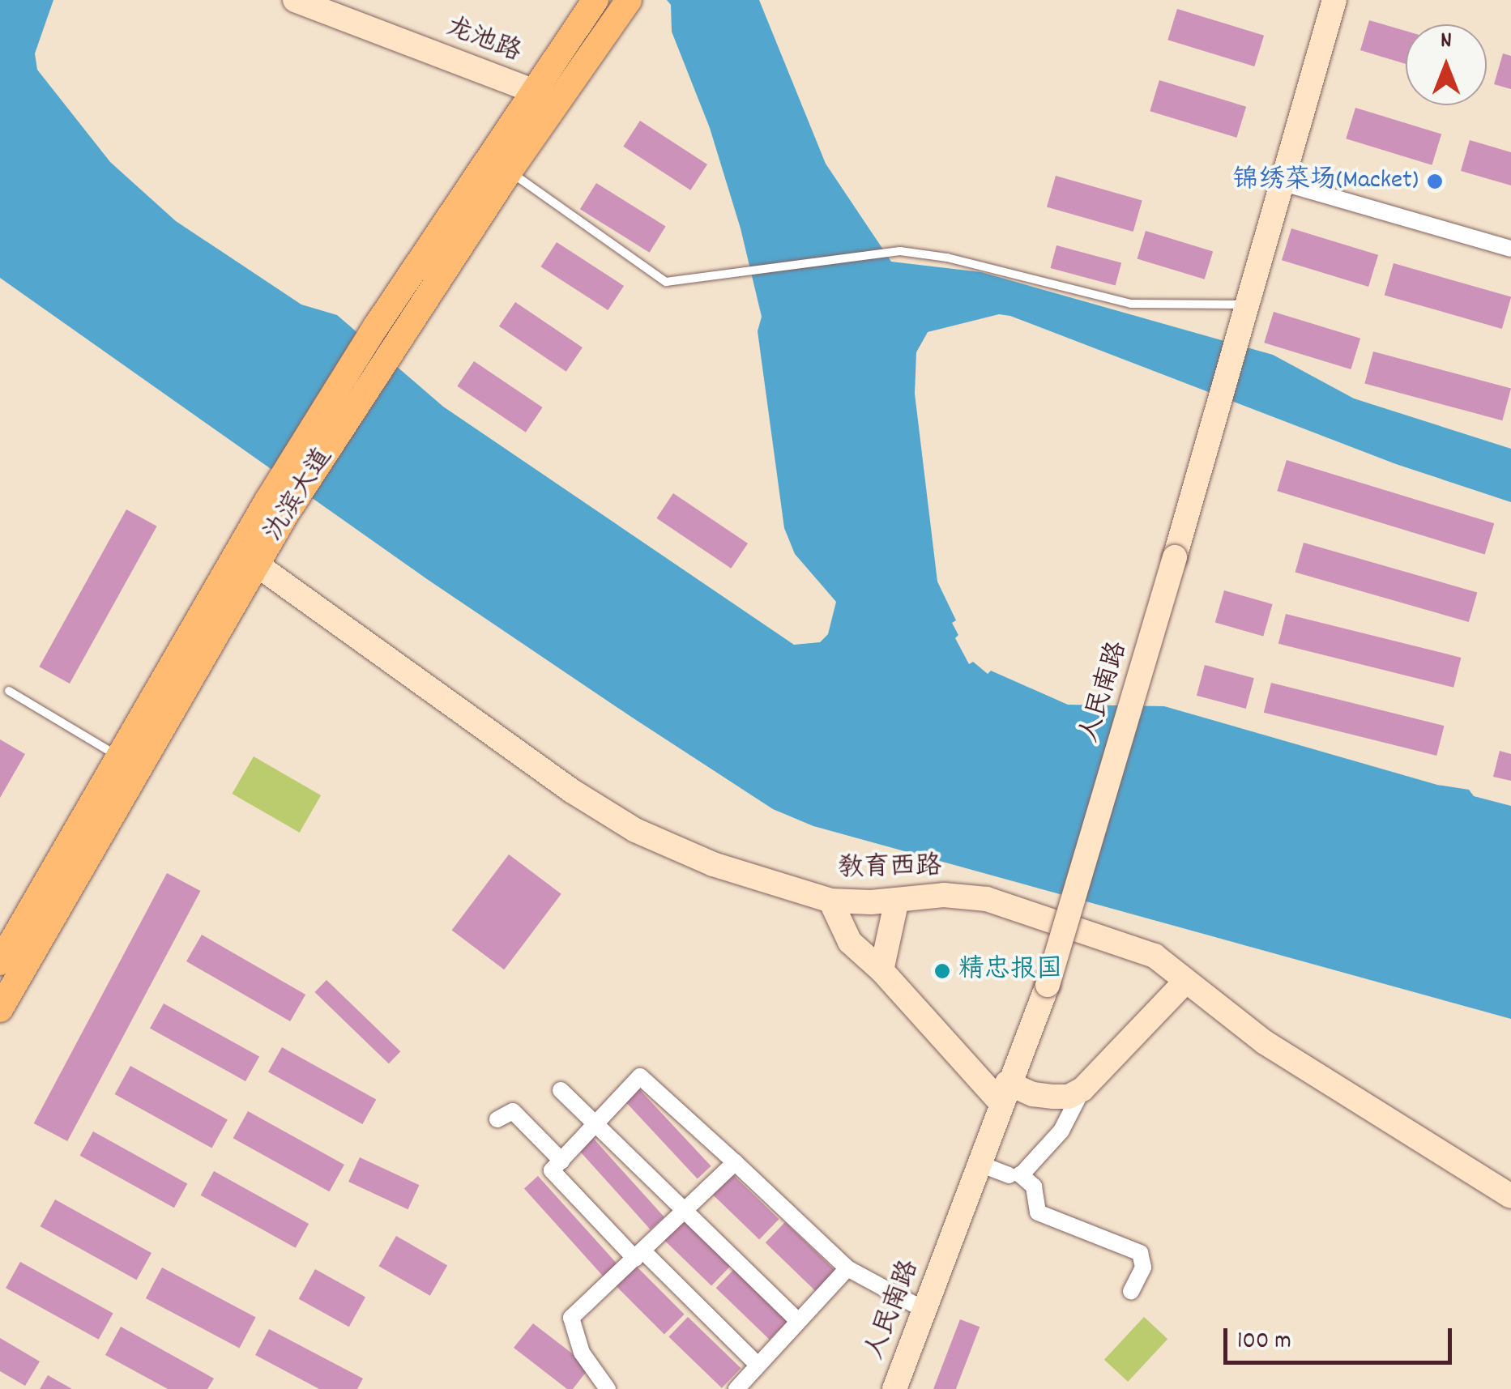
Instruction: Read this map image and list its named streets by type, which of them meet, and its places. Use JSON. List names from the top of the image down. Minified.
{"streets":{"main road":["龙池路","氿滨大道","人民南路","教育西路"]},"crossings":[["龙池路","氿滨大道"],["氿滨大道","教育西路"]],"places":["锦绣菜场(Macket)","精忠报国"],"scale_bar":"100 m","north":"top"}
